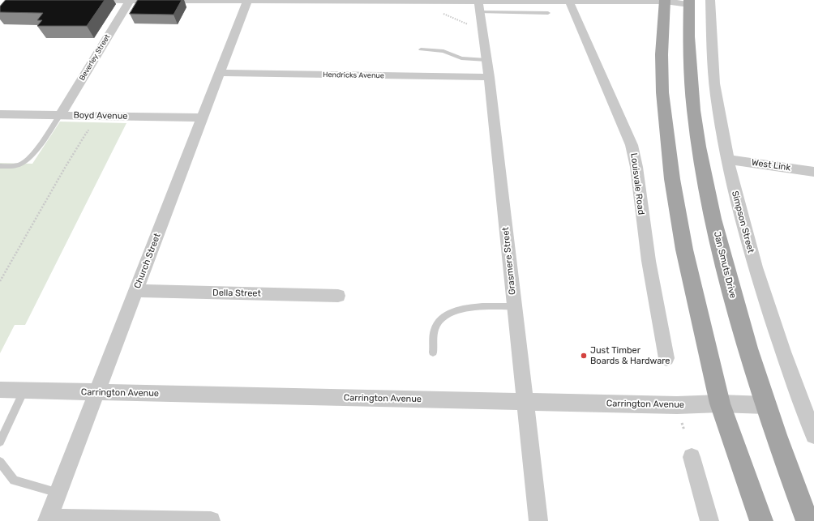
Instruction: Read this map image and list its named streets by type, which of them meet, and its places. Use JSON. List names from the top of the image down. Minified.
{"streets":{"main road":["Jan Smuts Drive"],"street":["Beverley Street","Hendricks Avenue","Boyd Avenue","West Link","Louisvale Road","Simpson Street","Church Street","Grasmere Street","Della Street","Carrington Avenue"]},"crossings":[["Beverley Street","Boyd Avenue"],["Hendricks Avenue","Church Street"],["Hendricks Avenue","Grasmere Street"],["Boyd Avenue","Church Street"],["West Link","Simpson Street"],["Church Street","Della Street"],["Church Street","Carrington Avenue"],["Grasmere Street","Carrington Avenue"],["Jan Smuts Drive","Carrington Avenue"]],"places":["Just Timber Boards & Hardware"]}
